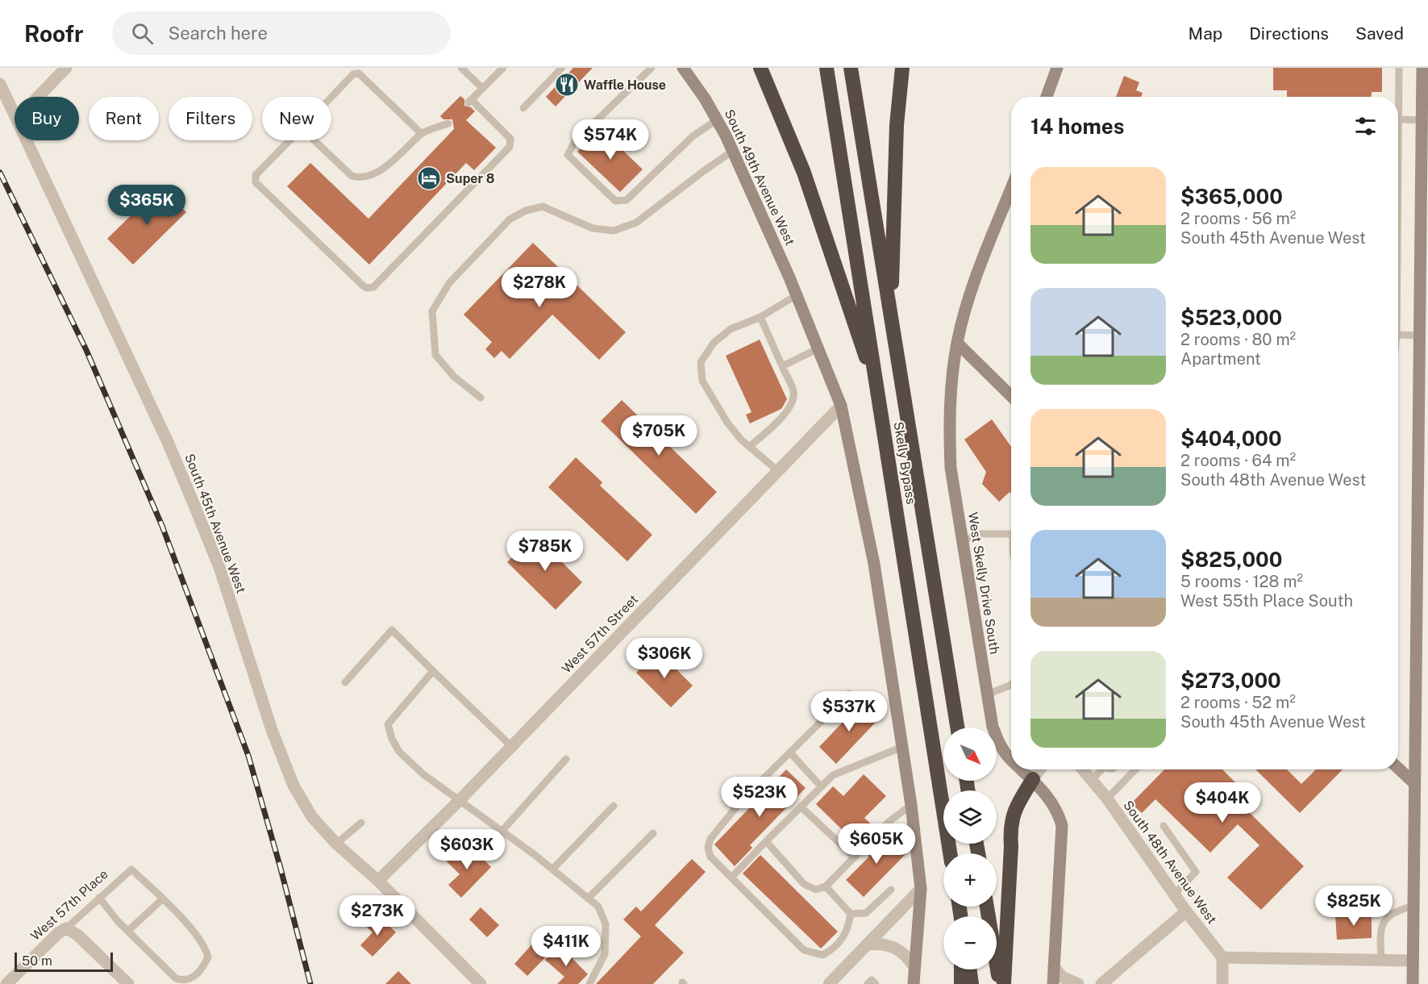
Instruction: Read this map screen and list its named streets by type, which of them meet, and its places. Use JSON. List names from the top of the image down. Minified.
{"streets":{"highway":["Skelly Bypass"],"street":["South 49th Avenue West","South 45th Avenue West","West Skelly Drive South","West 57th Street","South 48th Avenue West","West 57th Place"]},"crossings":[["South 45th Avenue West","West 57th Street"]],"places":{"restaurant":["Waffle House"],"hotel":["Super 8"]},"scale_bar":"50 m","north":"bottom right","page":{"header":"Roofr","search":"Search here","nav":["Map","Directions","Saved"],"chip":["Buy","Rent","Filters","New"],"heading":"14 homes","price":["$574K","$365K","$278K","$705K","$785K","$306K","$537K","$523K","$404K","$605K","$603K","$825K","$273K","$411K"],"list":[{"name":"$365,000","note":"2 rooms · 56 m² · South 45th Avenue West"},{"name":"$523,000","note":"2 rooms · 80 m² · Apartment"},{"name":"$404,000","note":"2 rooms · 64 m² · South 48th Avenue West"},{"name":"$825,000","note":"5 rooms · 128 m² · West 55th Place South"},{"name":"$273,000","note":"2 rooms · 52 m² · South 45th Avenue West"}],"map_buttons":["+","−"],"scale":"50 m"}}
